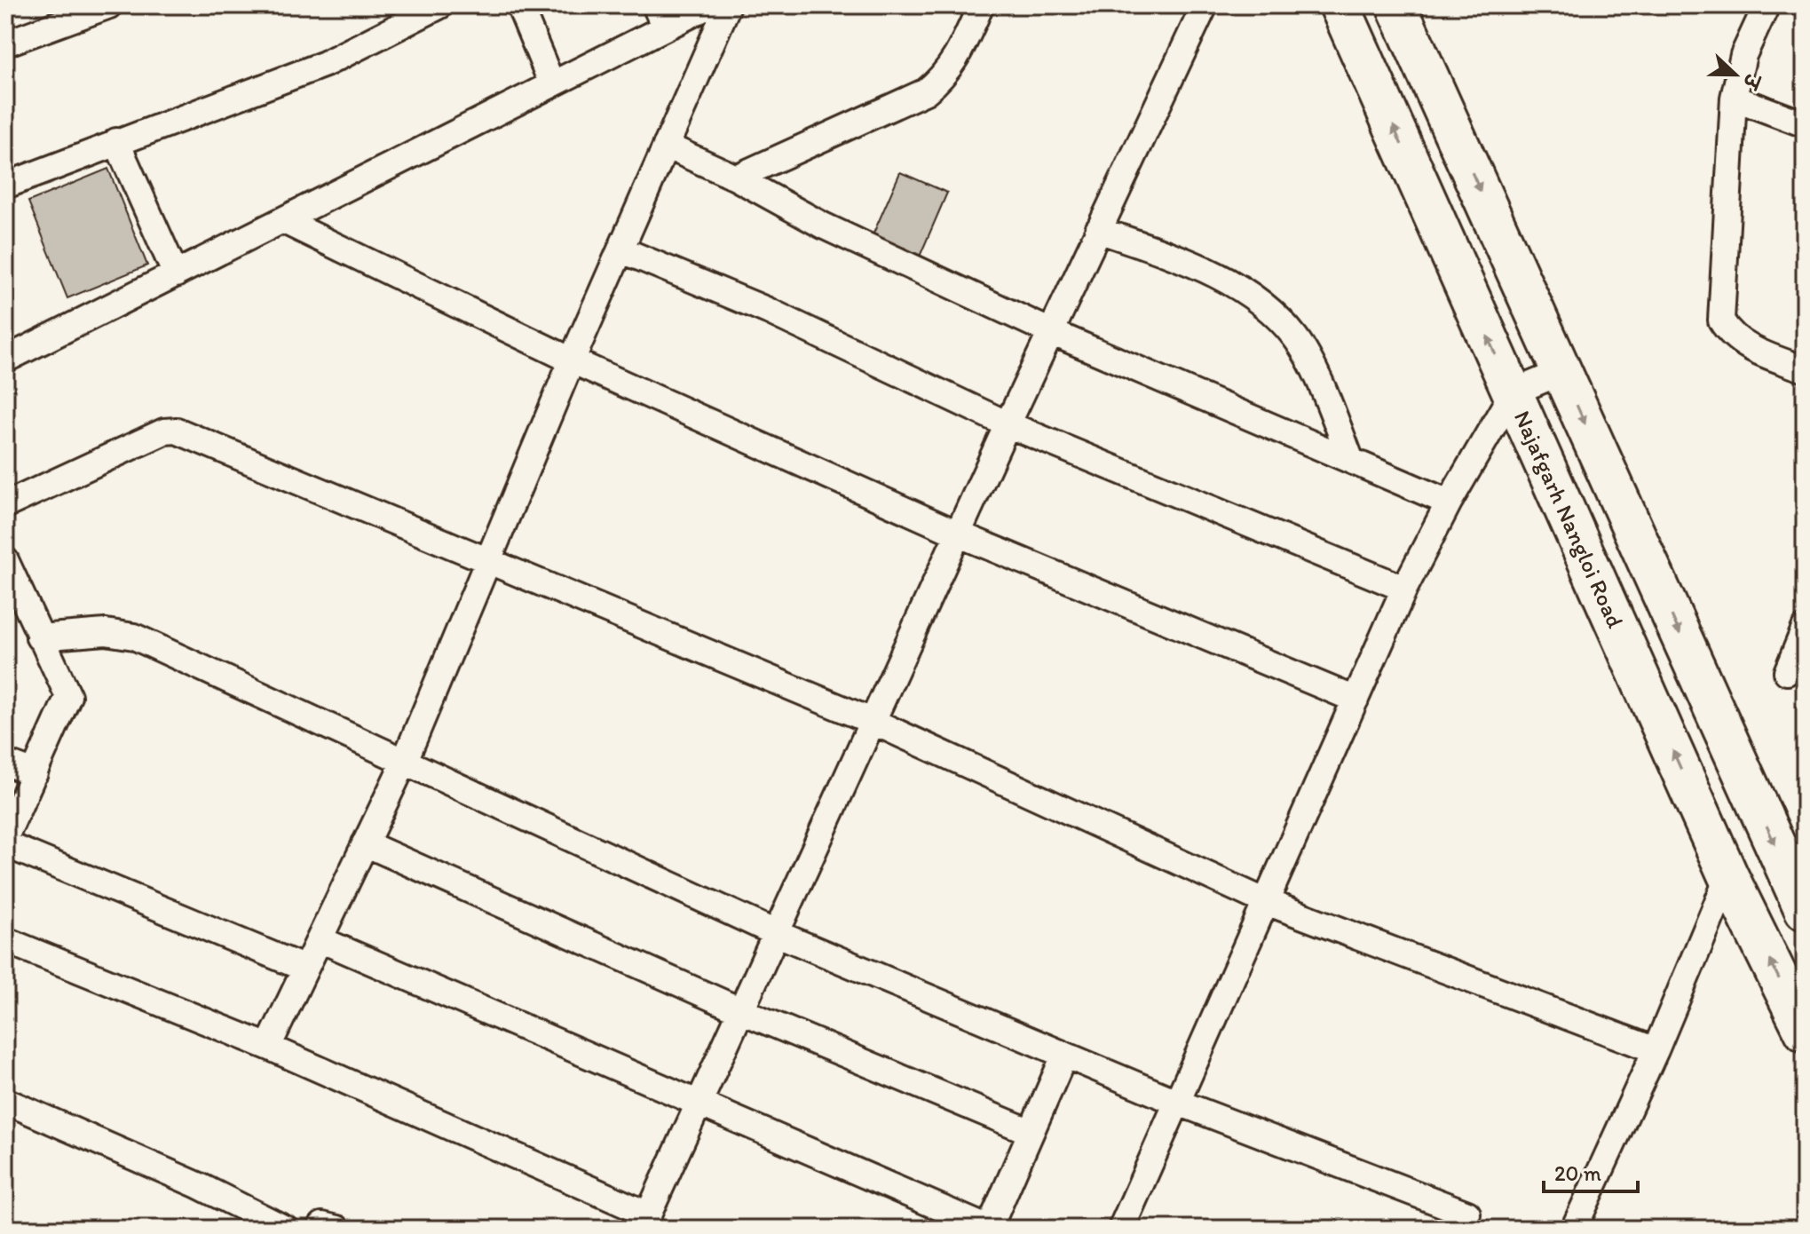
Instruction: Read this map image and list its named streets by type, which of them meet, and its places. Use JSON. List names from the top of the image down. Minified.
{"streets":{"main road":["Najafgarh Nangloi Road"]},"scale_bar":"20 m","north":"right"}
